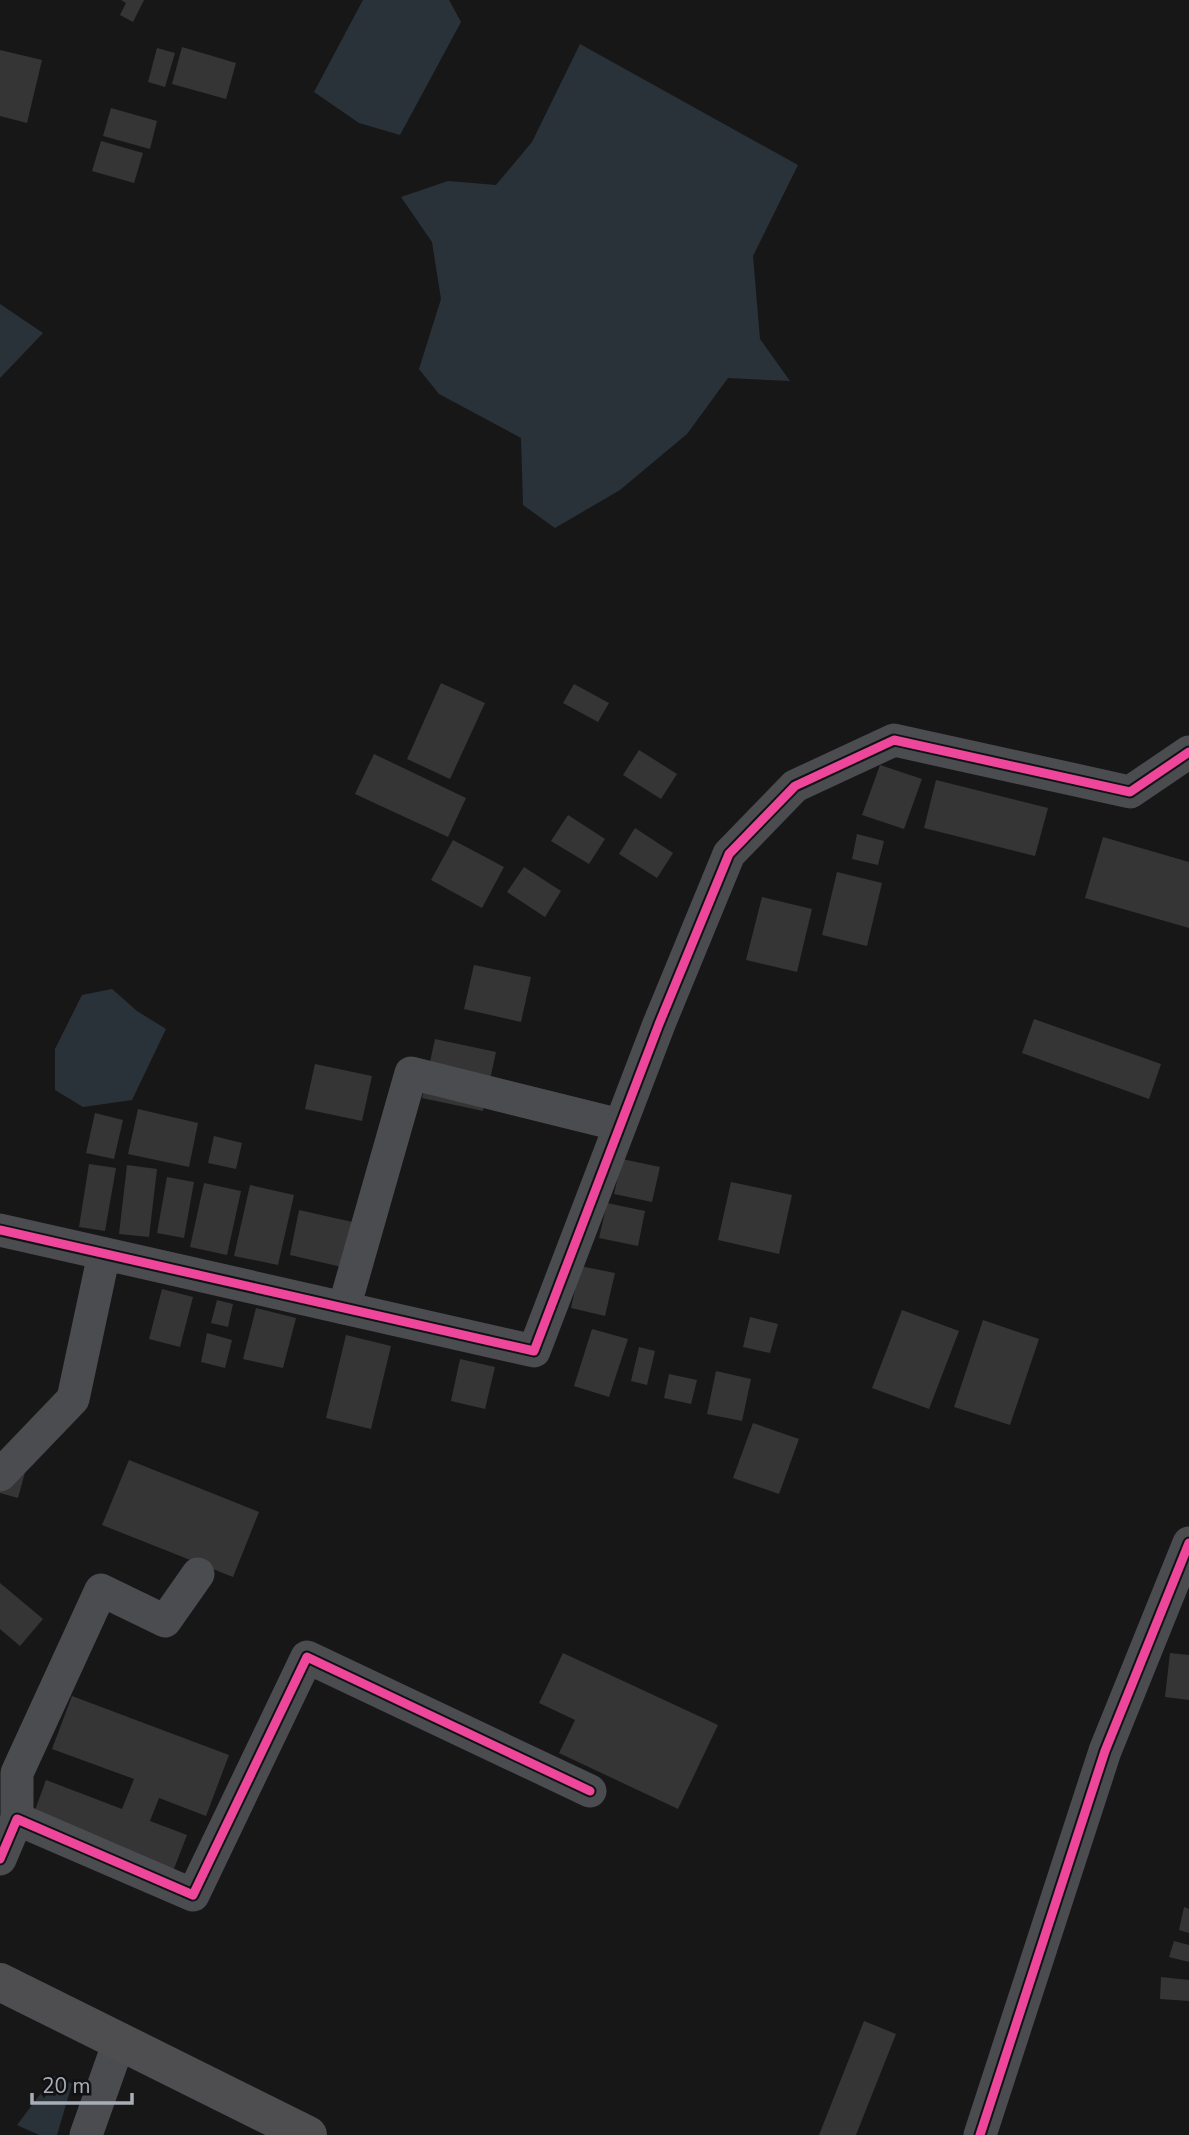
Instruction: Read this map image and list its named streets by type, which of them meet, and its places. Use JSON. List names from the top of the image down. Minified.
{"scale_bar":"20 m"}
